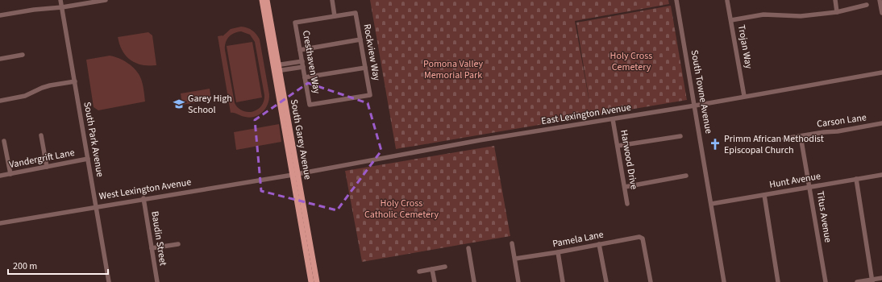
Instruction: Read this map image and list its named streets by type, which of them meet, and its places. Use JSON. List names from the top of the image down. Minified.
{"streets":{"main road":["South Garey Avenue"],"street":["Trojan Way","Rockview Way","Cresthaven Way","South Towne Avenue","East Lexington Avenue","Carson Lane","South Park Avenue","Vandergrift Lane","Harwood Drive","Hunt Avenue","West Lexington Avenue","Titus Avenue","Baudin Street","Pamela Lane"]},"crossings":[["Trojan Way","East Lexington Avenue"],["Rockview Way","Cresthaven Way"],["South Towne Avenue","East Lexington Avenue"],["South Towne Avenue","Hunt Avenue"],["East Lexington Avenue","South Garey Avenue"],["East Lexington Avenue","Harwood Drive"],["East Lexington Avenue","West Lexington Avenue"],["Carson Lane","Titus Avenue"],["South Park Avenue","Vandergrift Lane"],["South Park Avenue","West Lexington Avenue"],["South Garey Avenue","West Lexington Avenue"],["Hunt Avenue","Titus Avenue"],["West Lexington Avenue","Baudin Street"]],"parks":["Holy Cross Cemetery","Pomona Valley Memorial Park","Holy Cross Catholic Cemetery"],"places":{"school or university":["Garey High School"],"church":["Primm African Methodist Episcopal Church"]},"scale_bar":"200 m"}
